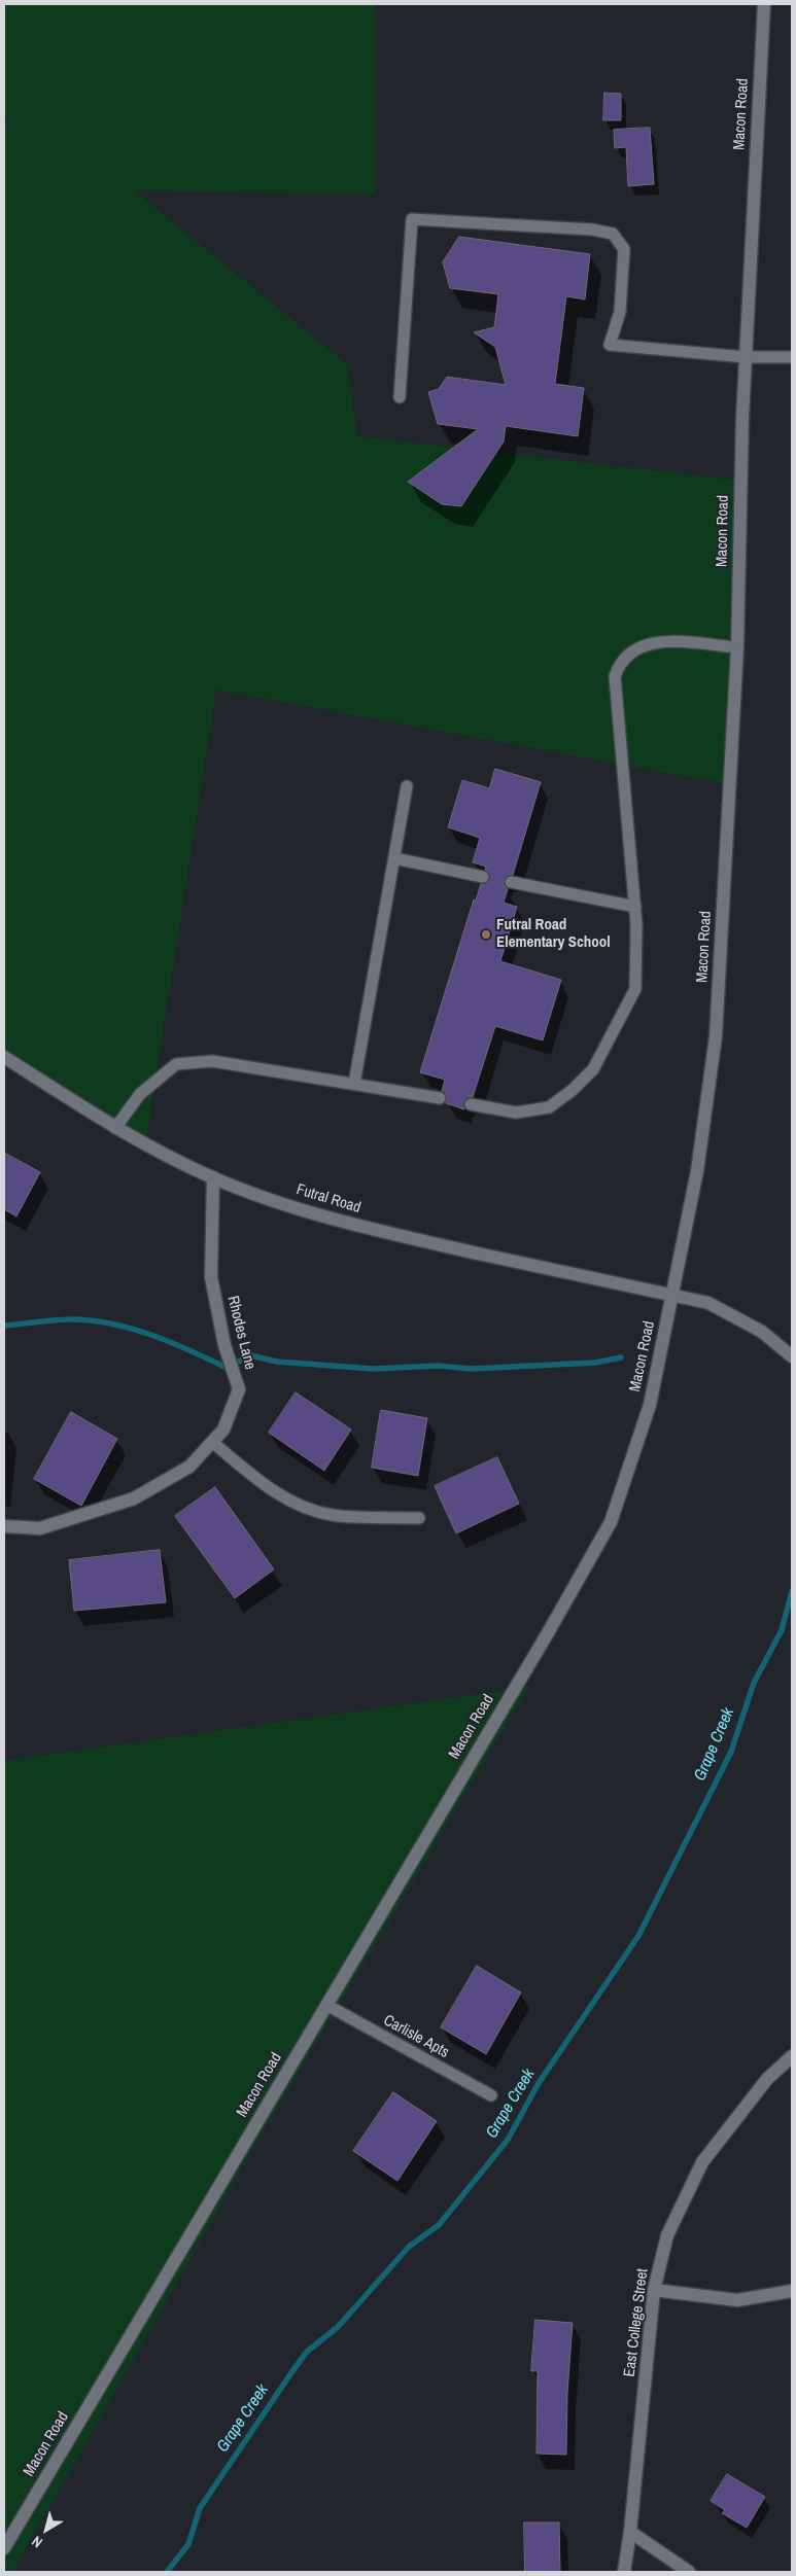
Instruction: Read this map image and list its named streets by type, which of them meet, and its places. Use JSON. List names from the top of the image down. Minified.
{"streets":{"main road":["Macon Road","Futral Road","Rhodes Lane","East College Street"],"lane":["Carlisle Apts"]},"crossings":[["Macon Road","Futral Road"],["Macon Road","Carlisle Apts"],["Futral Road","Rhodes Lane"]],"water":["Grape Creek"],"places":["Futral Road Elementary School"],"north":"bottom left"}
